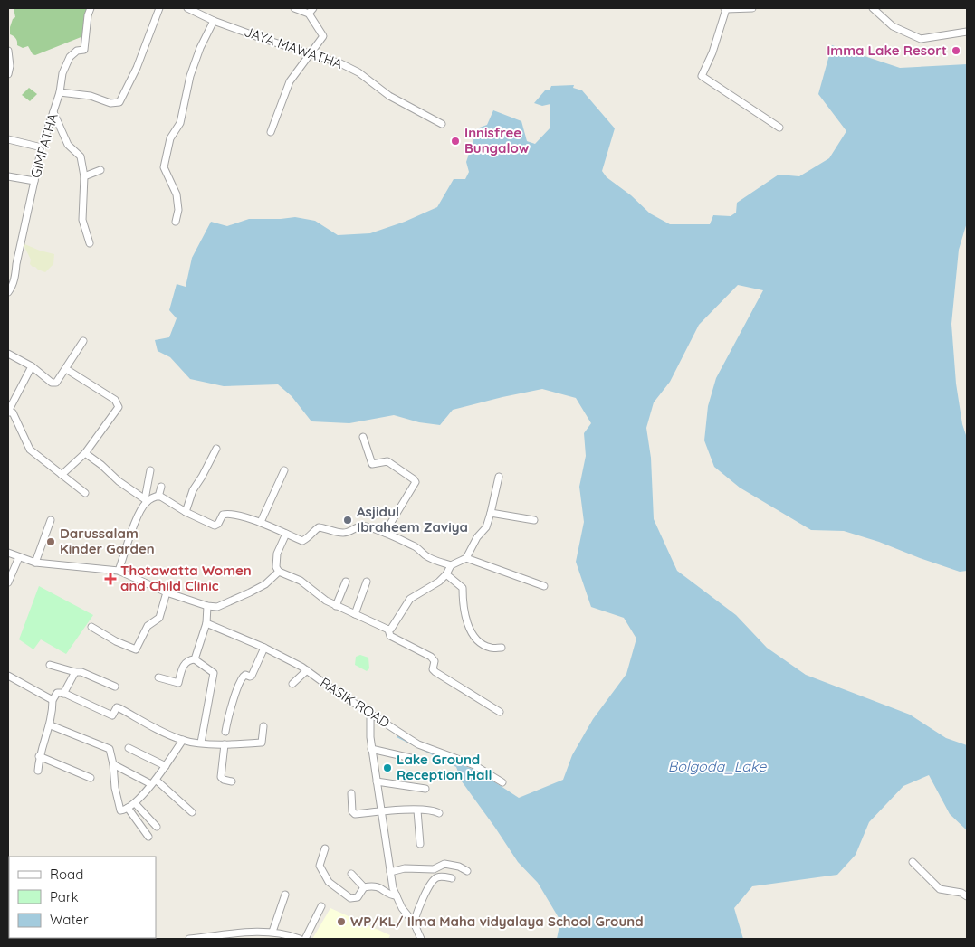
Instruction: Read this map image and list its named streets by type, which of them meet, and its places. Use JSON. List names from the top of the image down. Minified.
{"streets":{"street":["JAYA MAWATHA","GIMPATHA","RASIK ROAD"]},"water":["Bolgoda_Lake"],"places":{"other":["Imma Lake Resort","Innisfree Bungalow","Asjidul Ibraheem Zaviya","Darussalam Kinder Garden","Lake Ground Reception Hall","WP/KL/ Ilma Maha vidyalaya School Ground"],"health":["Thotawatta Women and Child Clinic"]},"legend":["Road","Park","Water"]}
